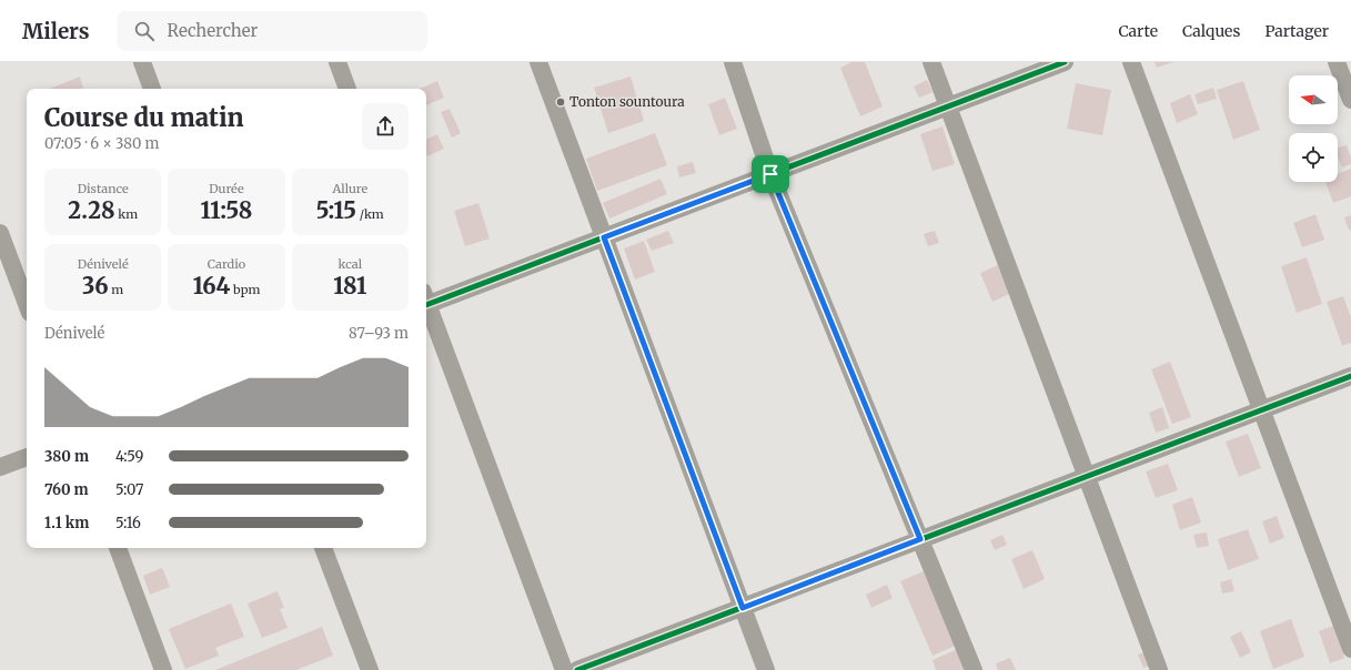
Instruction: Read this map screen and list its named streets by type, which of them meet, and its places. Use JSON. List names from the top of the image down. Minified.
{"places":["Tonton sountoura"],"north":"left","page":{"header":"Milers","search":"Rechercher","nav":["Carte","Calques","Partager"],"heading":["Course du matin","07:05 · 6 × 380 m"],"stats":[["Distance","2.28 km"],["Durée","11:58"],["Allure","5:15 /km"],["Dénivelé","36 m"],["Cardio","164 bpm"],["kcal","181"]],"chart":["Dénivelé","87–93 m"],"list":[{"name":"380 m","note":"4:59"},{"name":"760 m","note":"5:07"},{"name":"1.1 km","note":"5:16"}]}}
